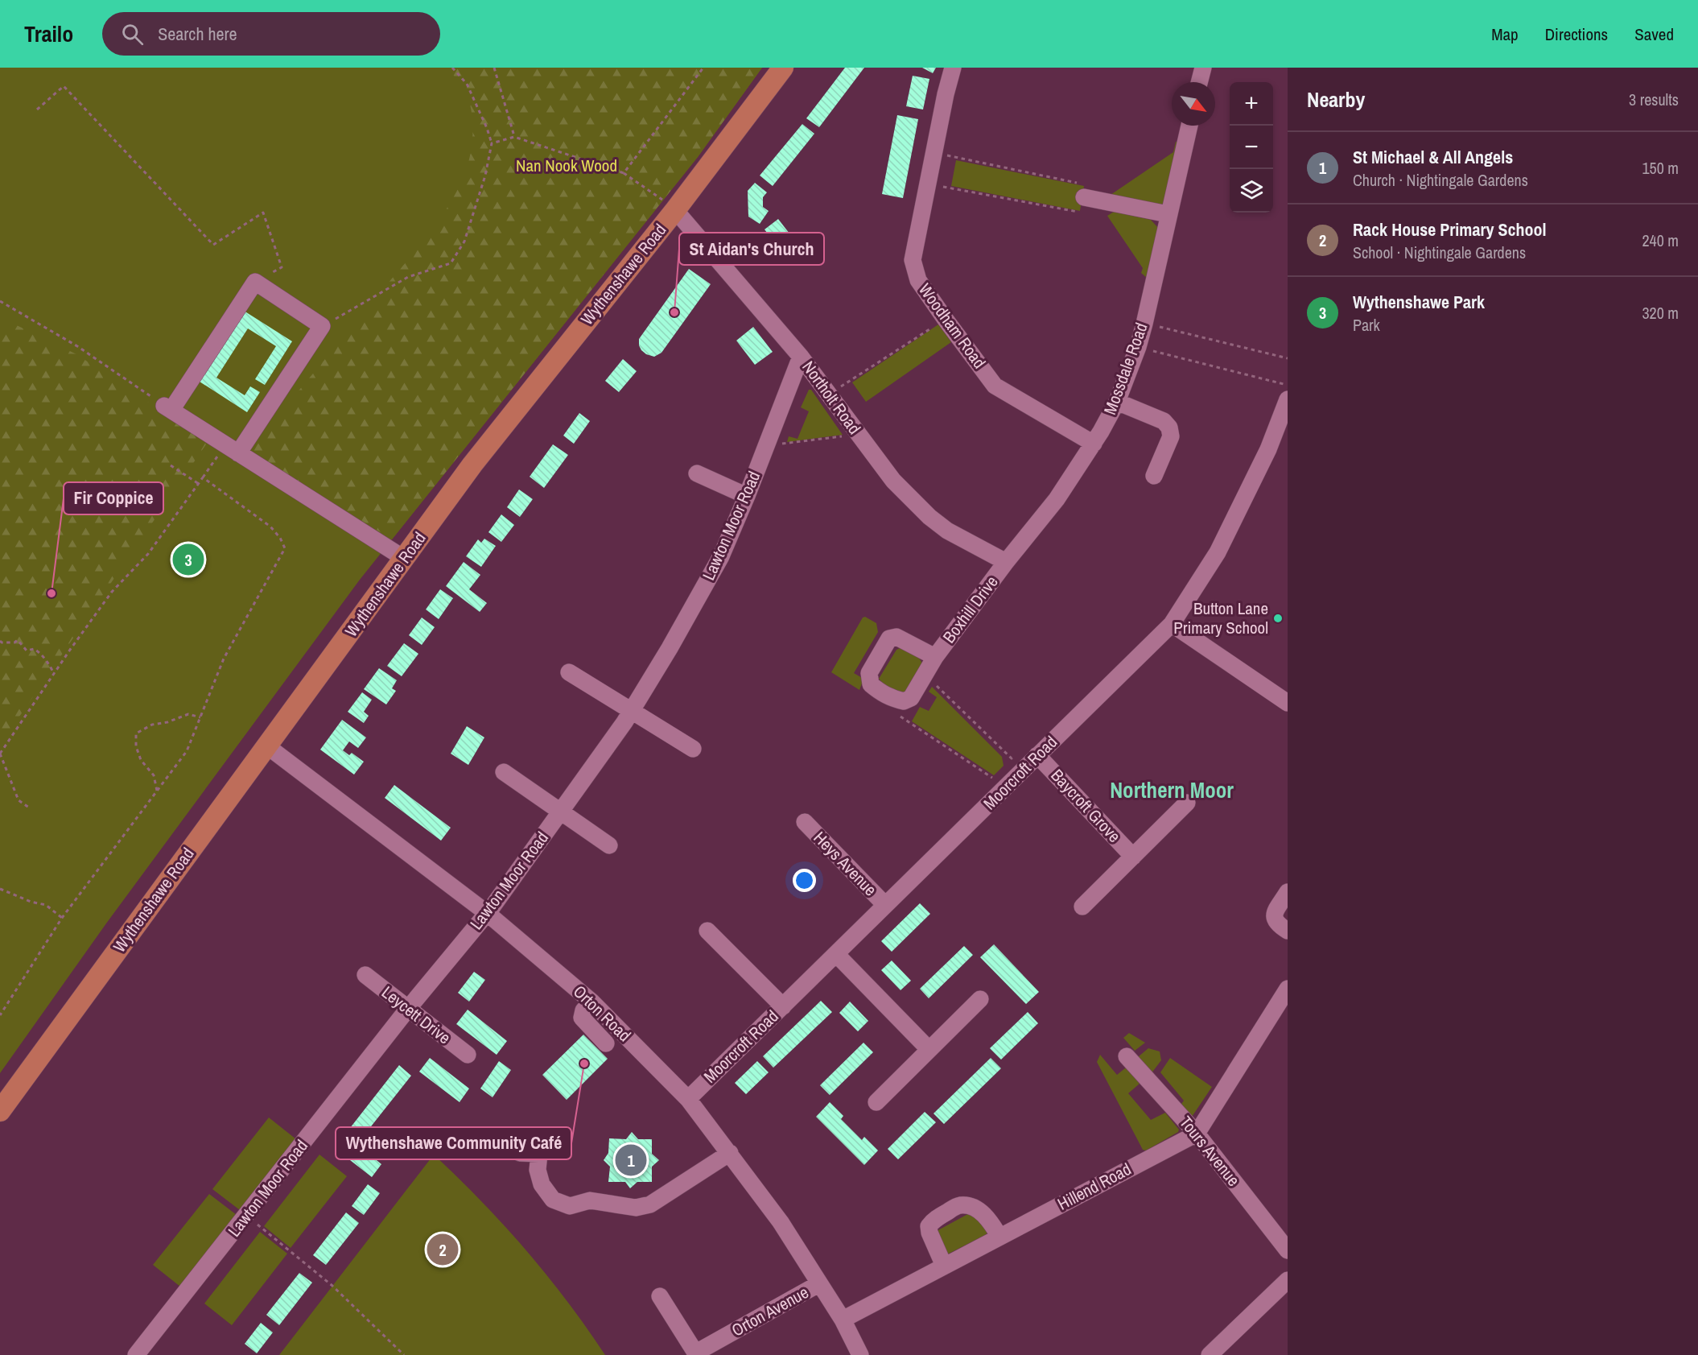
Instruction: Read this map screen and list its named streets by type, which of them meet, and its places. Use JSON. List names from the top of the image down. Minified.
{"streets":{"main road":["Wythenshawe Road"],"street":["Woodham Road","Mossdale Road","Northolt Road","Lawton Moor Road","Boxhill Drive","Moorcroft Road","Baycroft Grove","Heys Avenue","Orton Road","Leycett Drive","Tours Avenue","Hillend Road","Orton Avenue"]},"crossings":[["Wythenshawe Road","Northolt Road"],["Wythenshawe Road","Orton Road"],["Woodham Road","Mossdale Road"],["Mossdale Road","Northolt Road"],["Mossdale Road","Boxhill Drive"],["Northolt Road","Lawton Moor Road"],["Northolt Road","Boxhill Drive"],["Lawton Moor Road","Orton Road"],["Lawton Moor Road","Leycett Drive"],["Moorcroft Road","Baycroft Grove"],["Moorcroft Road","Heys Avenue"],["Moorcroft Road","Orton Road"],["Orton Road","Hillend Road"],["Orton Road","Orton Avenue"],["Tours Avenue","Hillend Road"]],"districts":["Northern Moor"],"parks":["Nan Nook Wood"],"places":["St Aidan's Church","Fir Coppice","Button Lane Primary School","Wythenshawe Community Café"],"north":"bottom right","page":{"header":"Trailo","search":"Search here","nav":["Map","Directions","Saved"],"heading":["Nearby","3 results"],"map_buttons":["+","−"],"list":[{"mark":"1","name":"St Michael & All Angels","note":"Church · Nightingale Gardens","value":"150 m"},{"mark":"2","name":"Rack House Primary School","note":"School · Nightingale Gardens","value":"240 m"},{"mark":"3","name":"Wythenshawe Park","note":"Park","value":"320 m"}],"pins":["3","1","2"]}}
